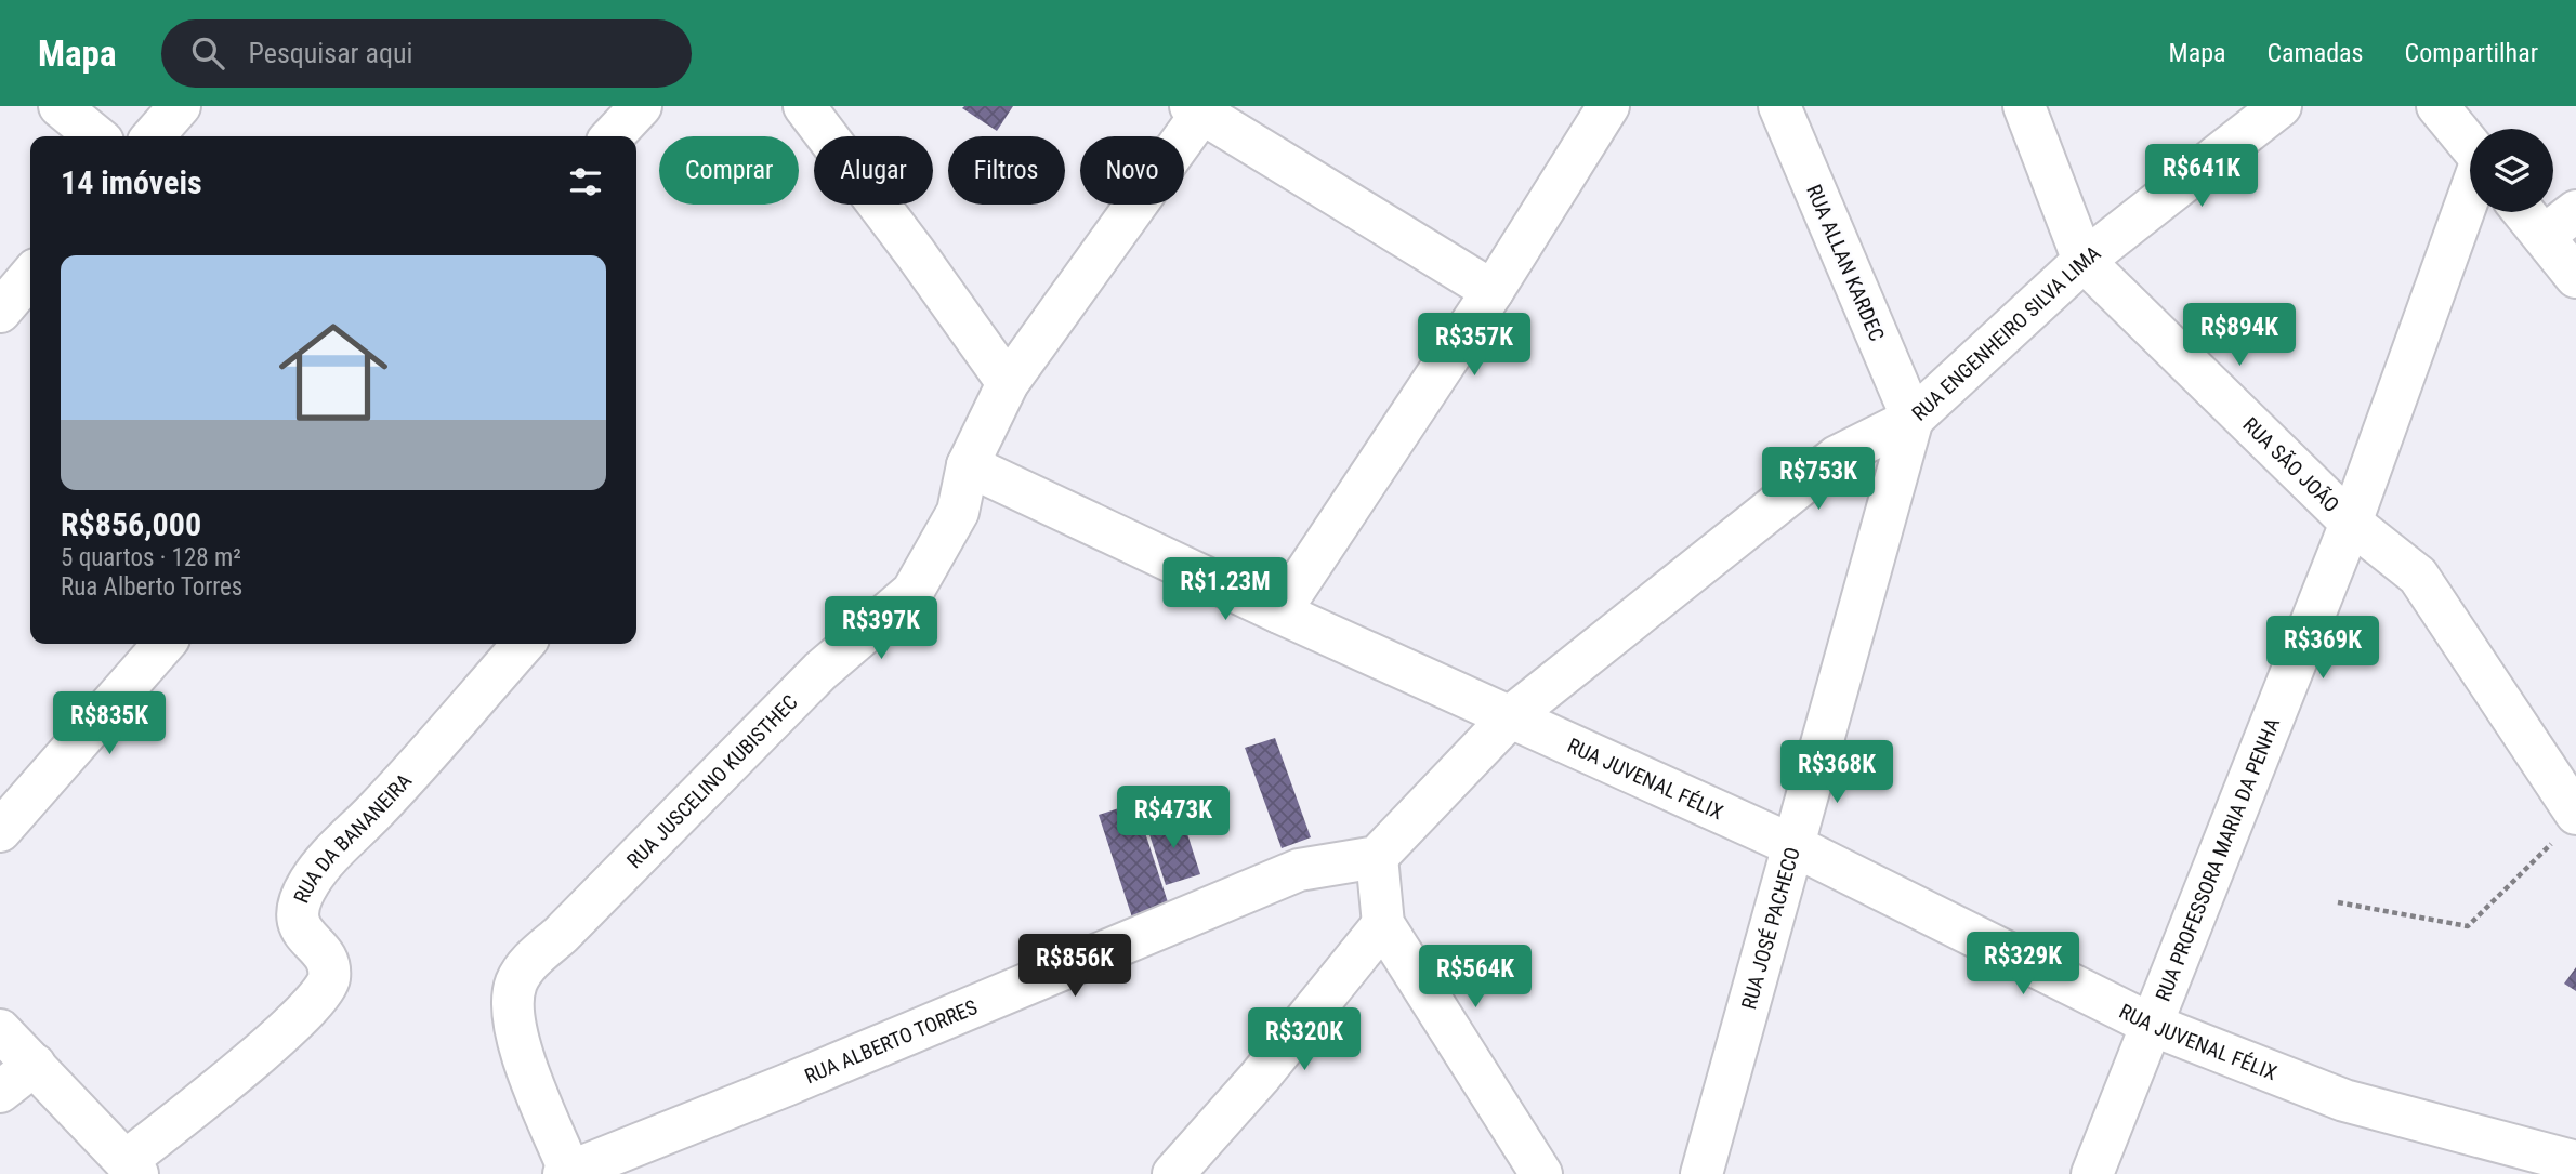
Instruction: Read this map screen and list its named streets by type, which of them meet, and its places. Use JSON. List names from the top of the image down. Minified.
{"streets":{"street":["RUA ALLAN KARDEC","RUA ENGENHEIRO SILVA LIMA","RUA SÃO JOÃO","RUA JUVENAL FÉLIX","RUA JUSCELINO KUBISTHEC","RUA DA BANANEIRA","RUA PROFESSORA MARIA DA PENHA","RUA JOSÉ PACHECO","RUA ALBERTO TORRES"]},"crossings":[["RUA ALLAN KARDEC","RUA ENGENHEIRO SILVA LIMA"],["RUA ALLAN KARDEC","RUA JOSÉ PACHECO"],["RUA ENGENHEIRO SILVA LIMA","RUA SÃO JOÃO"],["RUA ENGENHEIRO SILVA LIMA","RUA JUVENAL FÉLIX"],["RUA ENGENHEIRO SILVA LIMA","RUA JOSÉ PACHECO"],["RUA SÃO JOÃO","RUA PROFESSORA MARIA DA PENHA"],["RUA JUVENAL FÉLIX","RUA JUSCELINO KUBISTHEC"],["RUA JUVENAL FÉLIX","RUA PROFESSORA MARIA DA PENHA"],["RUA JUVENAL FÉLIX","RUA JOSÉ PACHECO"],["RUA JUSCELINO KUBISTHEC","RUA ALBERTO TORRES"]],"page":{"header":"Mapa","search":"Pesquisar aqui","nav":["Mapa","Camadas","Compartilhar"],"chip":["Comprar","Alugar","Filtros","Novo"],"heading":"14 imóveis","price":["R$641K","R$894K","R$357K","R$753K","R$1.23M","R$397K","R$369K","R$835K","R$368K","R$473K","R$329K","R$856K","R$564K","R$320K"],"list":[{"name":"R$856,000","note":"5 quartos · 128 m² · Rua Alberto Torres"}]}}
